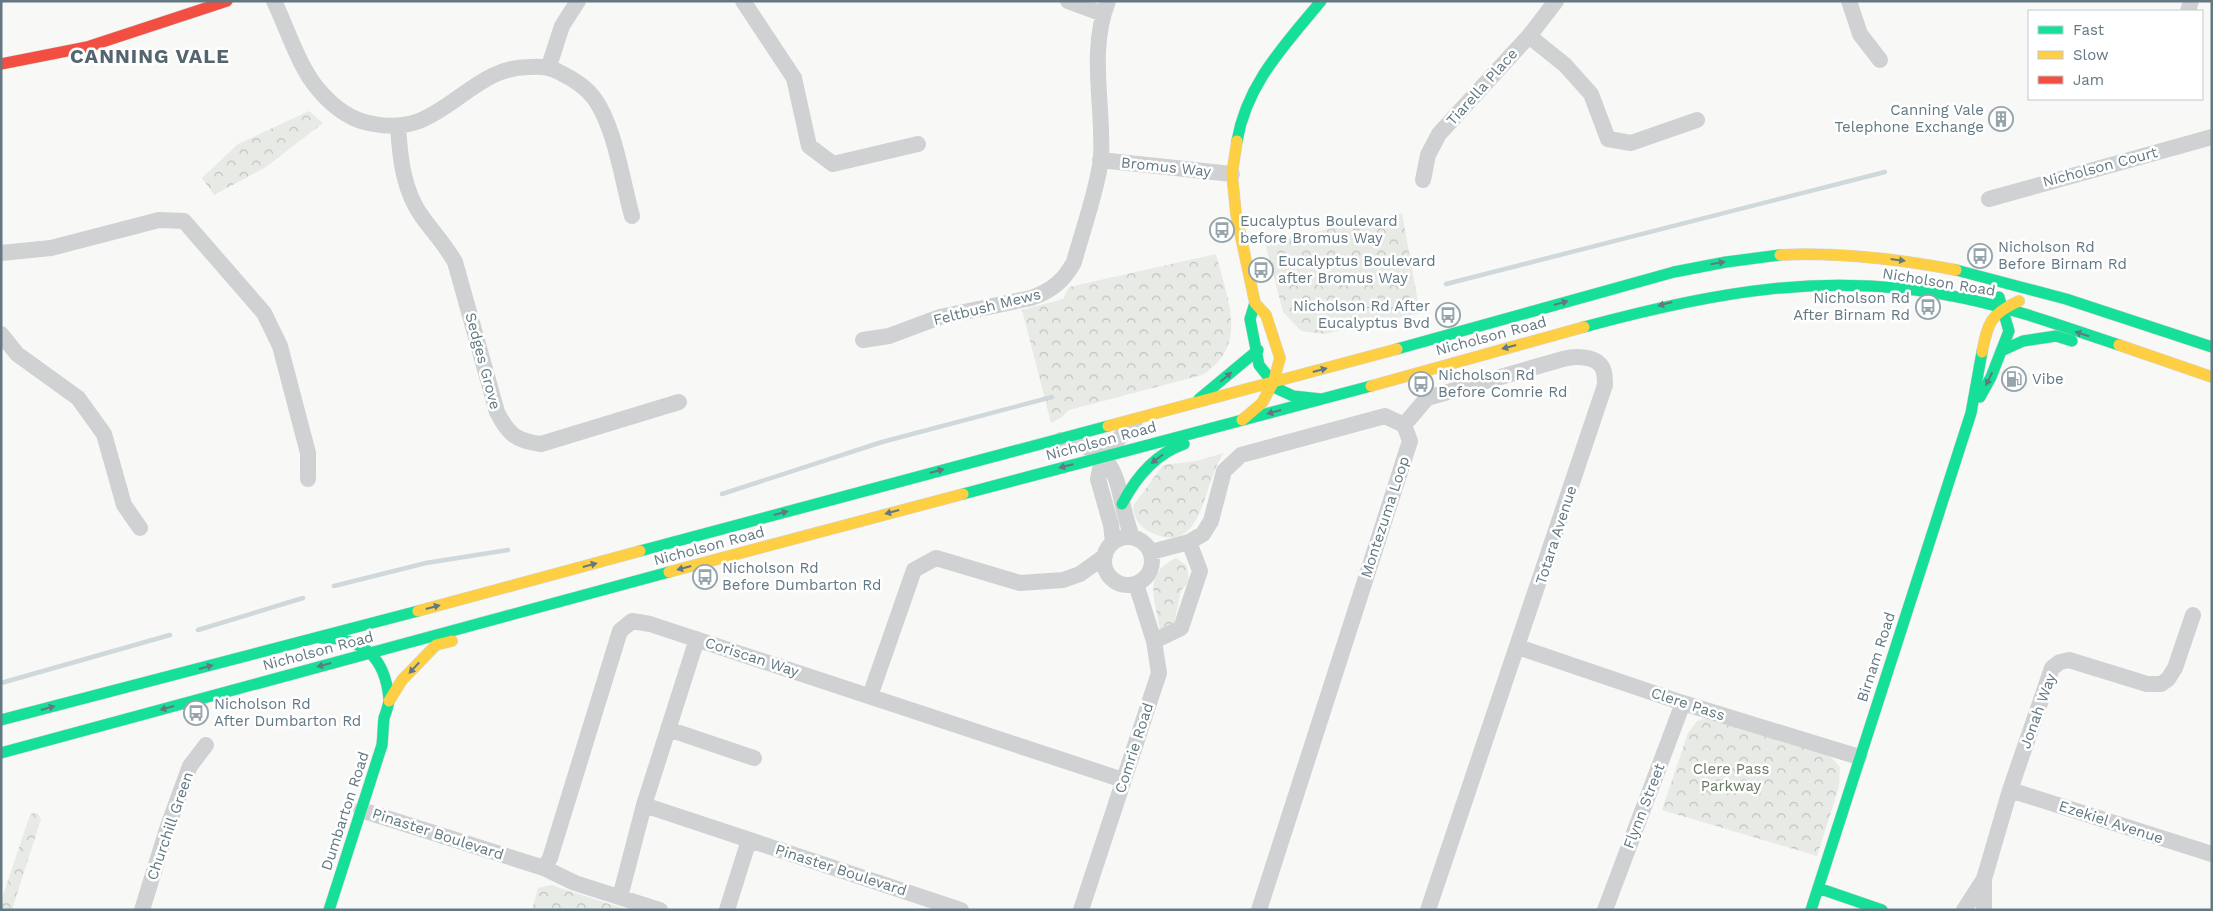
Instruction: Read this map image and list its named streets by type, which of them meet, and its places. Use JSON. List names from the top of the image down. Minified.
{"streets":{"main road":["Nicholson Road","Birnam Road","Dumbarton Road"],"street":["Tiarella Place","Bromus Way","Nicholson Court","Feltbush Mews","Sedges Grove","Montezuma Loop","Totara Avenue","Coriscan Way","Clere Pass","Jonah Way","Comrie Road","Flynn Street","Ezekiel Avenue","Churchill Green","Pinaster Boulevard"]},"crossings":[["Bromus Way","Feltbush Mews"],["Nicholson Road","Birnam Road"],["Nicholson Road","Dumbarton Road"],["Montezuma Loop","Totara Avenue"],["Totara Avenue","Clere Pass"],["Coriscan Way","Comrie Road"],["Coriscan Way","Pinaster Boulevard"],["Birnam Road","Clere Pass"],["Clere Pass","Flynn Street"],["Jonah Way","Ezekiel Avenue"],["Dumbarton Road","Pinaster Boulevard"]],"districts":["CANNING VALE"],"parks":["Clere Pass Parkway"],"places":{"building":["Canning Vale Telephone Exchange"],"bus stop":["Eucalyptus Boulevard before Bromus Way","Nicholson Rd Before Birnam Rd","Eucalyptus Boulevard after Bromus Way","Nicholson Rd After Birnam Rd","Nicholson Rd After Eucalyptus Bvd","Nicholson Rd Before Comrie Rd","Nicholson Rd Before Dumbarton Rd","Nicholson Rd After Dumbarton Rd"],"fuel station":["Vibe"]},"legend":["Fast","Slow","Jam"]}
